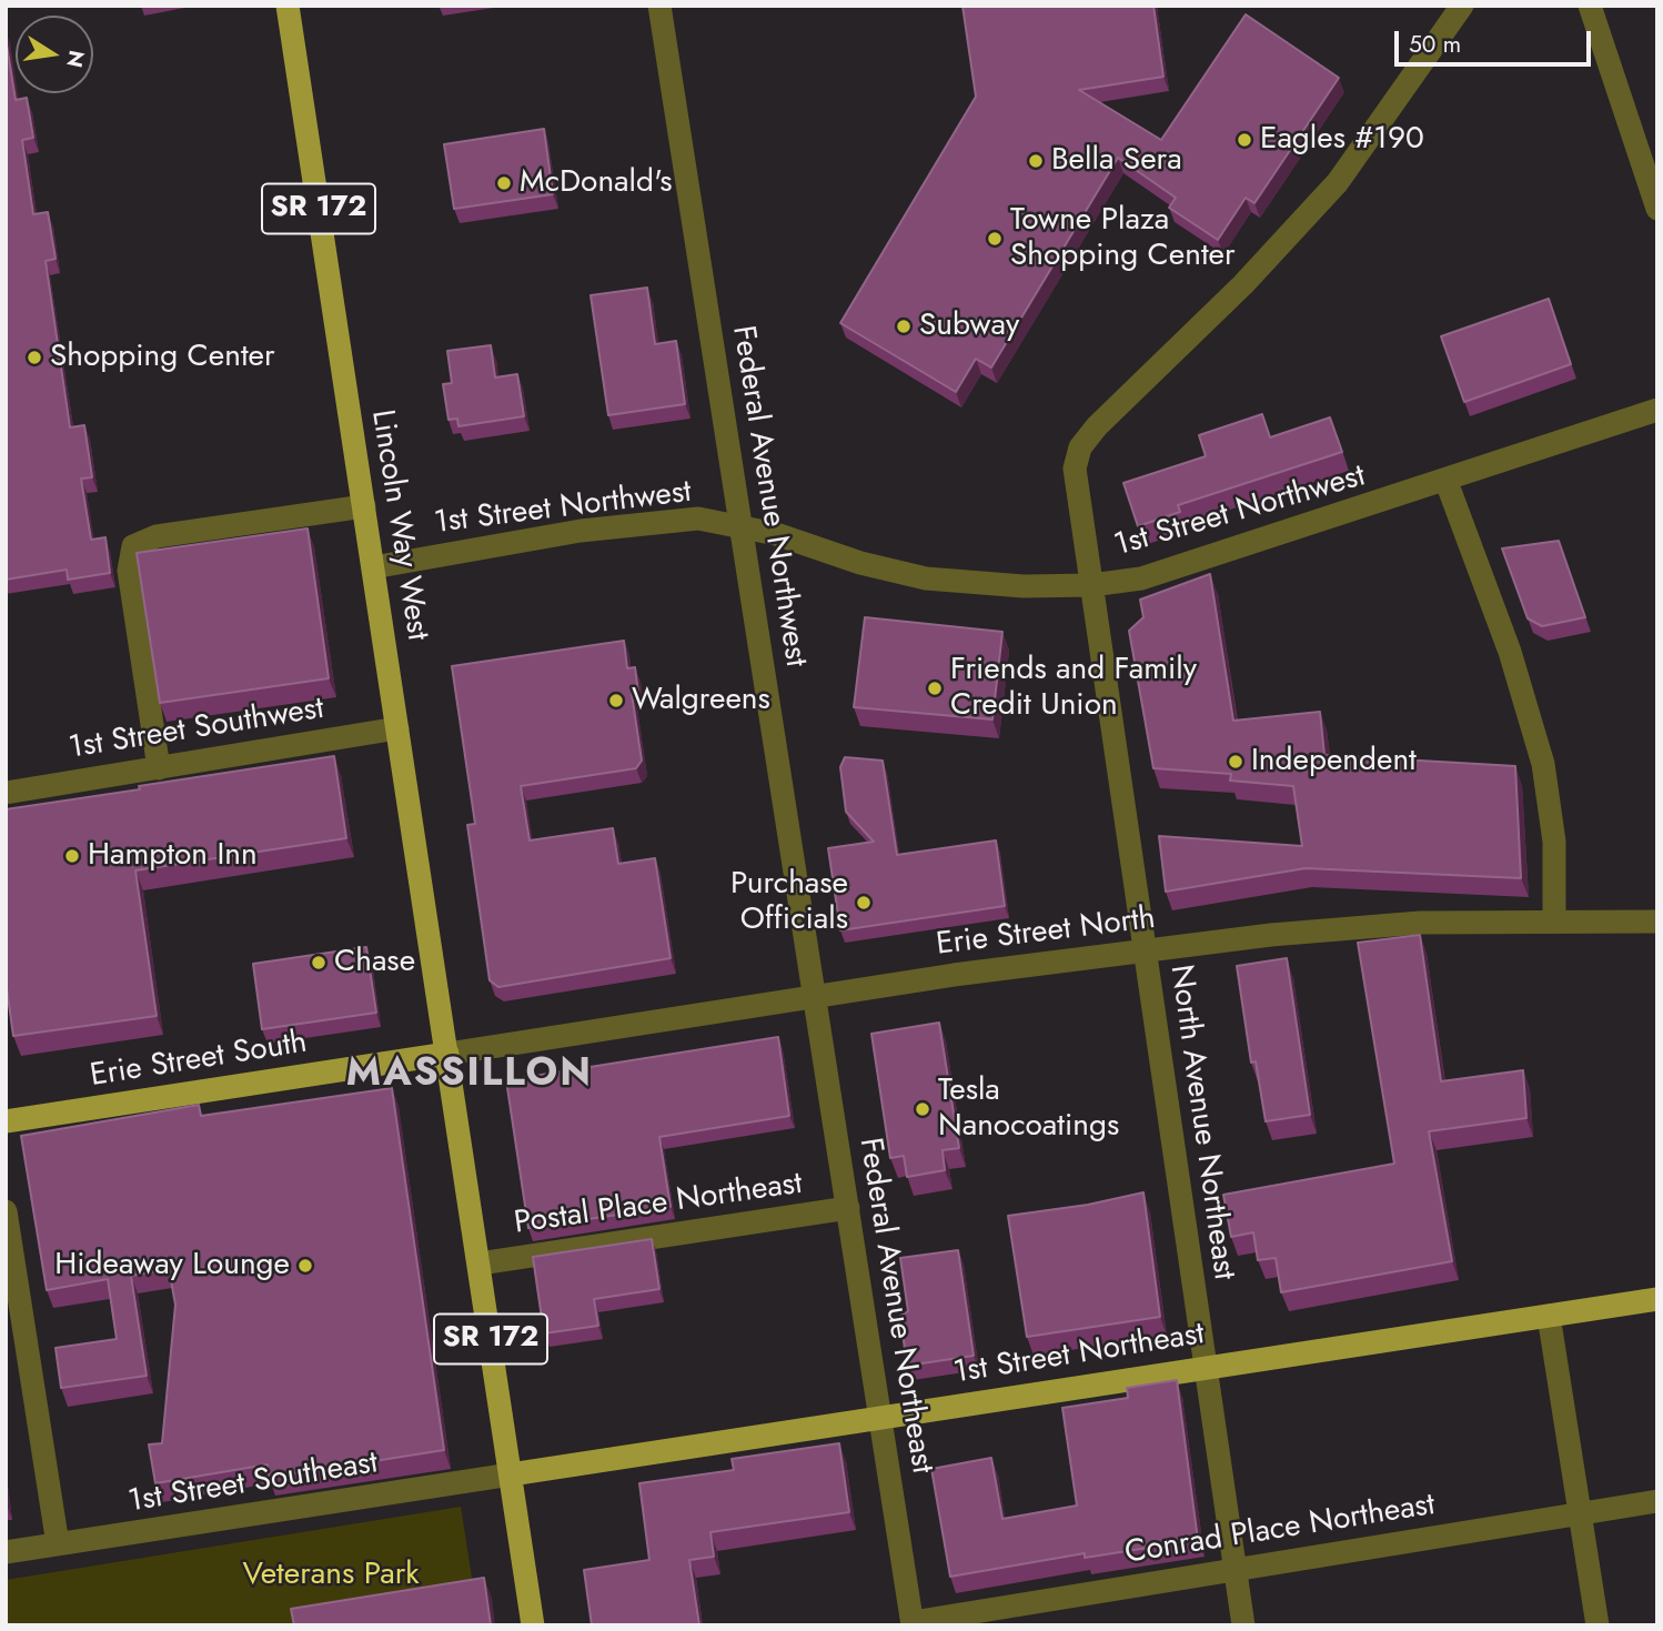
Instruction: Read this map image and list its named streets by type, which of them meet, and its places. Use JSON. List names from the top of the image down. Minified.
{"streets":{"main road":["SR 172","Lincoln Way West","Erie Street South","1st Street Northeast"],"street":["Federal Avenue Northwest","1st Street Northwest","1st Street Southwest","Erie Street North","North Avenue Northeast","Postal Place Northeast","Federal Avenue Northeast","1st Street Southeast","Conrad Place Northeast"]},"crossings":[["SR 172","Lincoln Way West"],["SR 172","Erie Street North"],["SR 172","Erie Street South"],["SR 172","Postal Place Northeast"],["SR 172","1st Street Northeast"],["SR 172","1st Street Southeast"],["Federal Avenue Northwest","1st Street Northwest"],["Federal Avenue Northwest","Erie Street North"],["Federal Avenue Northwest","Federal Avenue Northeast"],["1st Street Northwest","Lincoln Way West"],["1st Street Northwest","North Avenue Northeast"],["Lincoln Way West","1st Street Southwest"],["Lincoln Way West","Erie Street North"],["Lincoln Way West","Erie Street South"],["Erie Street North","Erie Street South"],["Erie Street North","North Avenue Northeast"],["Erie Street North","Federal Avenue Northeast"],["North Avenue Northeast","1st Street Northeast"],["North Avenue Northeast","Conrad Place Northeast"],["Postal Place Northeast","Federal Avenue Northeast"],["Federal Avenue Northeast","1st Street Northeast"],["Federal Avenue Northeast","Conrad Place Northeast"],["1st Street Northeast","1st Street Southeast"]],"districts":["MASSILLON"],"parks":["Veterans Park"],"places":["Eagles #190","Bella Sera","McDonald's","Towne Plaza Shopping Center","Subway","Shopping Center","Friends and Family Credit Union","Walgreens","Independent","Hampton Inn","Purchase Officials","Chase","Tesla Nanocoatings","Hideaway Lounge"],"scale_bar":"50 m","north":"right"}
